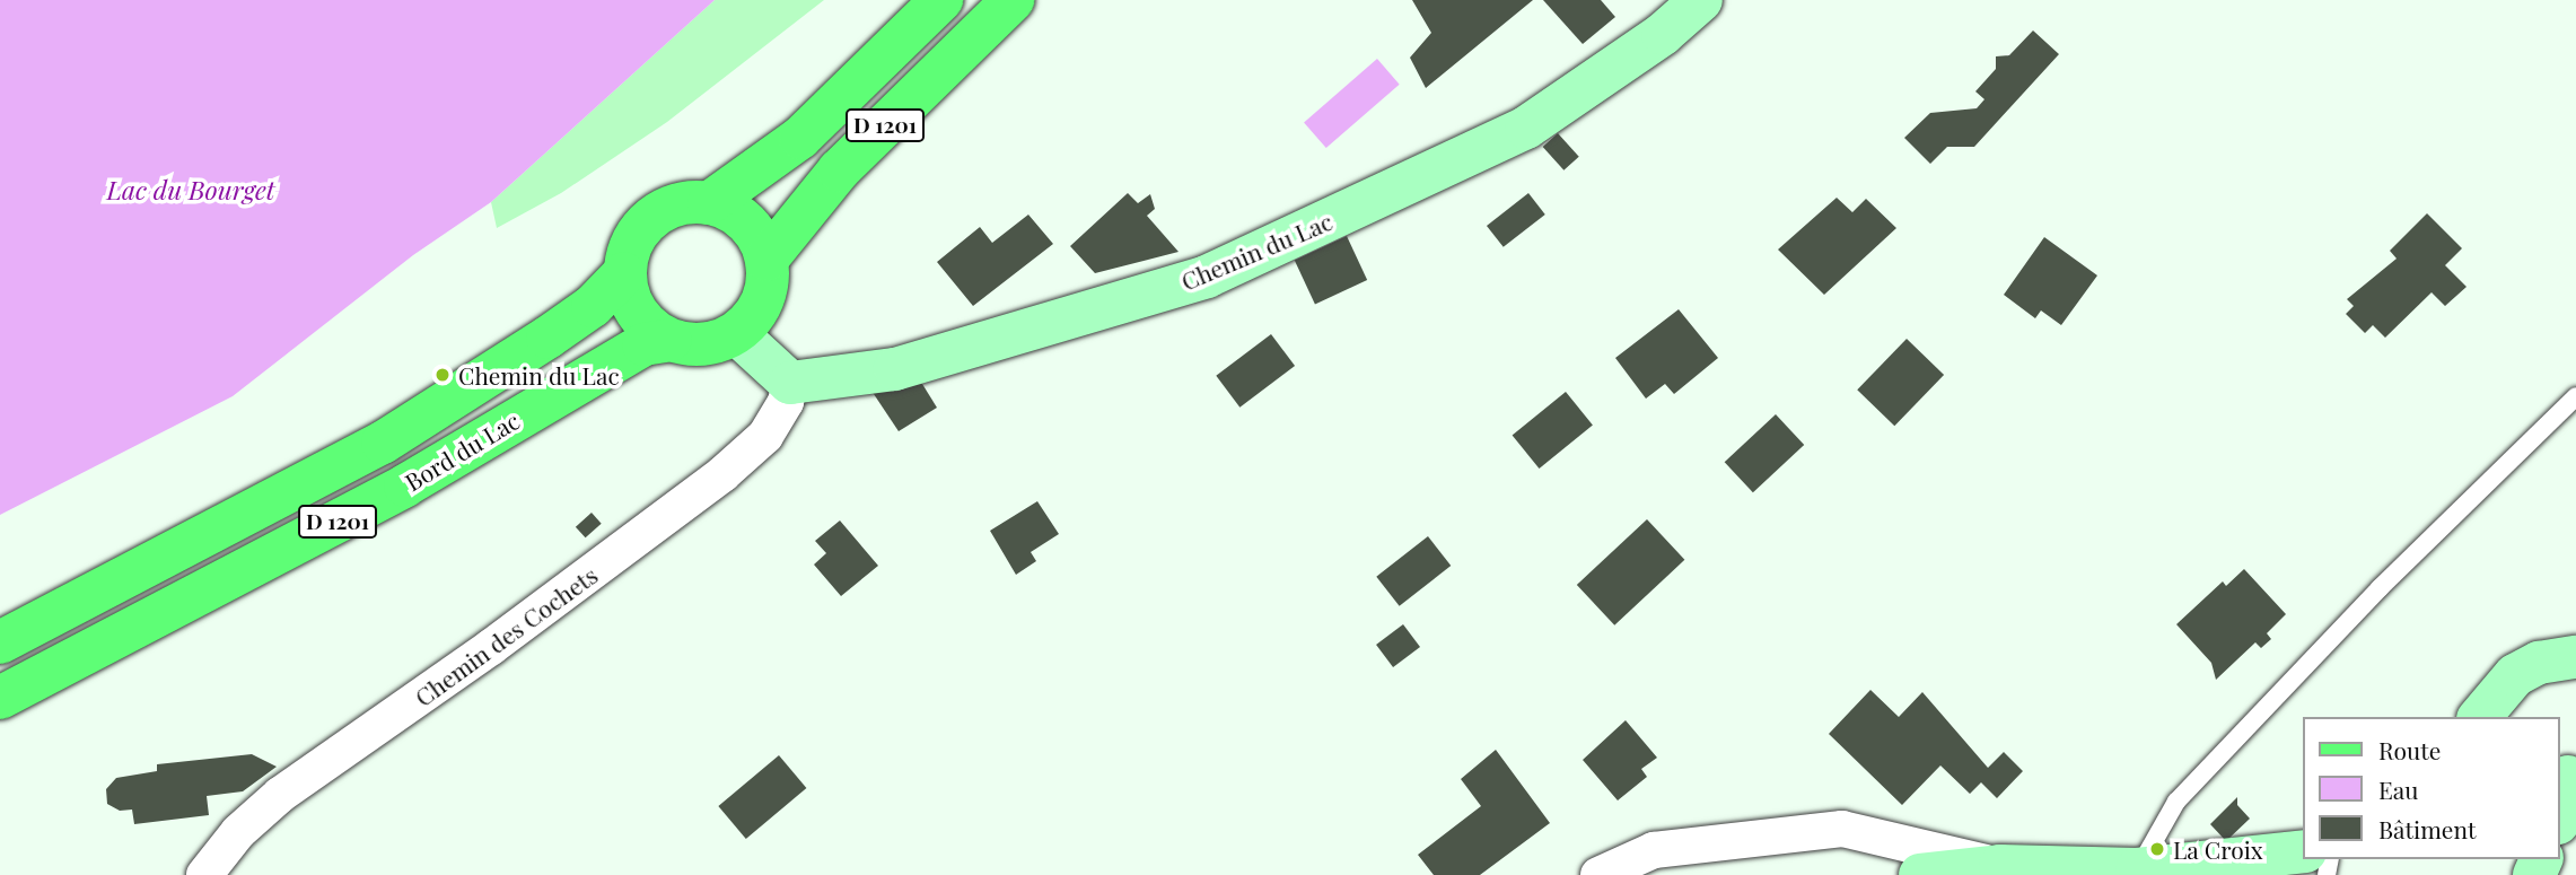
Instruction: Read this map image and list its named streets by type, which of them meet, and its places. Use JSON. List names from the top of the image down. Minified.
{"streets":{"main road":["D 1201","Bord du Lac"],"street":["Chemin du Lac","Chemin des Cochets"]},"crossings":[["D 1201","Bord du Lac"],["Chemin du Lac","Chemin des Cochets"]],"water":["Lac du Bourget"],"places":["Chemin du Lac","La Croix"],"legend":["Route","Eau","Bâtiment"]}
